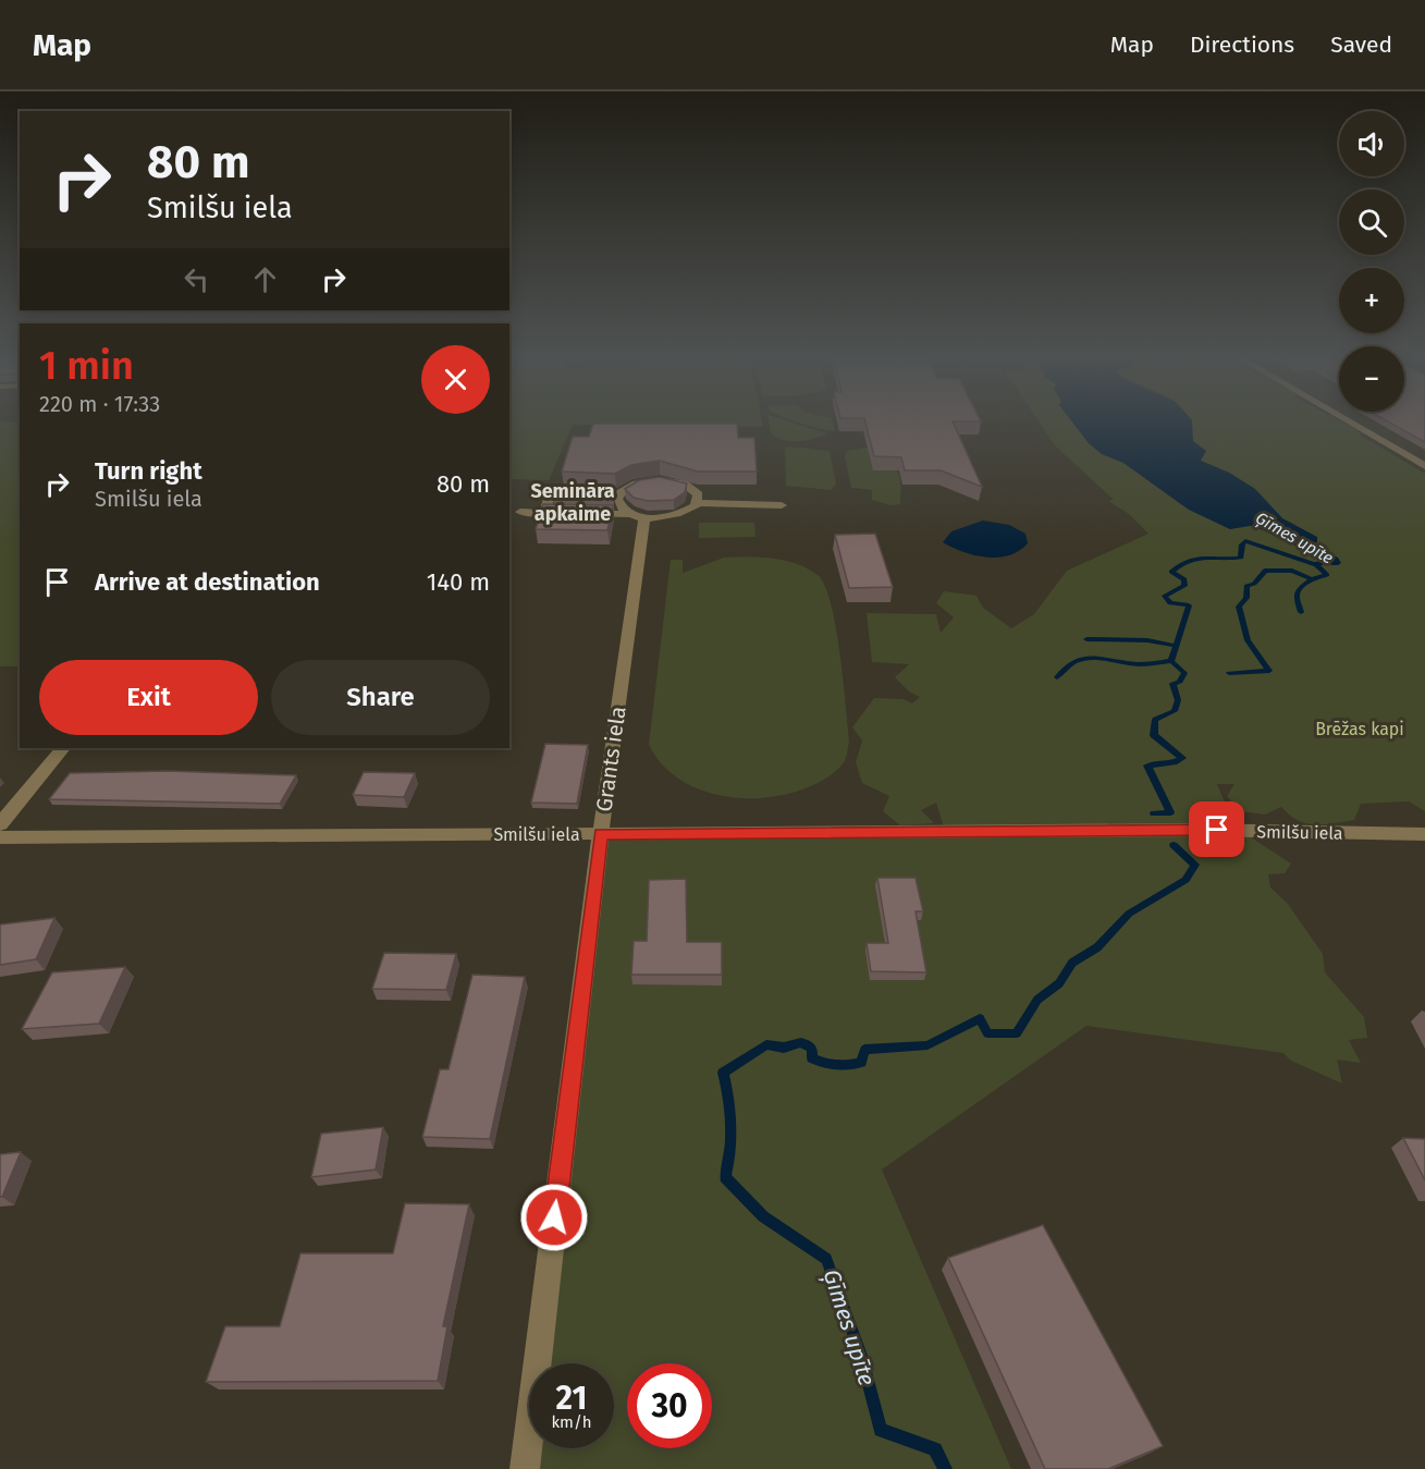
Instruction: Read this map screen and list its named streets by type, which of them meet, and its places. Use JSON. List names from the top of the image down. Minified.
{"streets":{"street":["Grants iela","Smilšu iela"]},"crossings":[["Grants iela","Smilšu iela"]],"districts":["Semināra apkaime"],"water":["Ģīmes upīte"],"parks":["Brēžas kapi"],"page":{"header":"Map","nav":["Map","Directions","Saved"],"map_buttons":["+","−"],"turn":["80 m","Smilšu iela"],"heading":["1 min","220 m · 17:33"],"list":[{"name":"Turn right","note":"Smilšu iela","value":"80 m"},{"name":"Arrive at destination","value":"140 m"}],"buttons":["Exit","Share"],"speed":"21 km/h","limit":"30"}}
